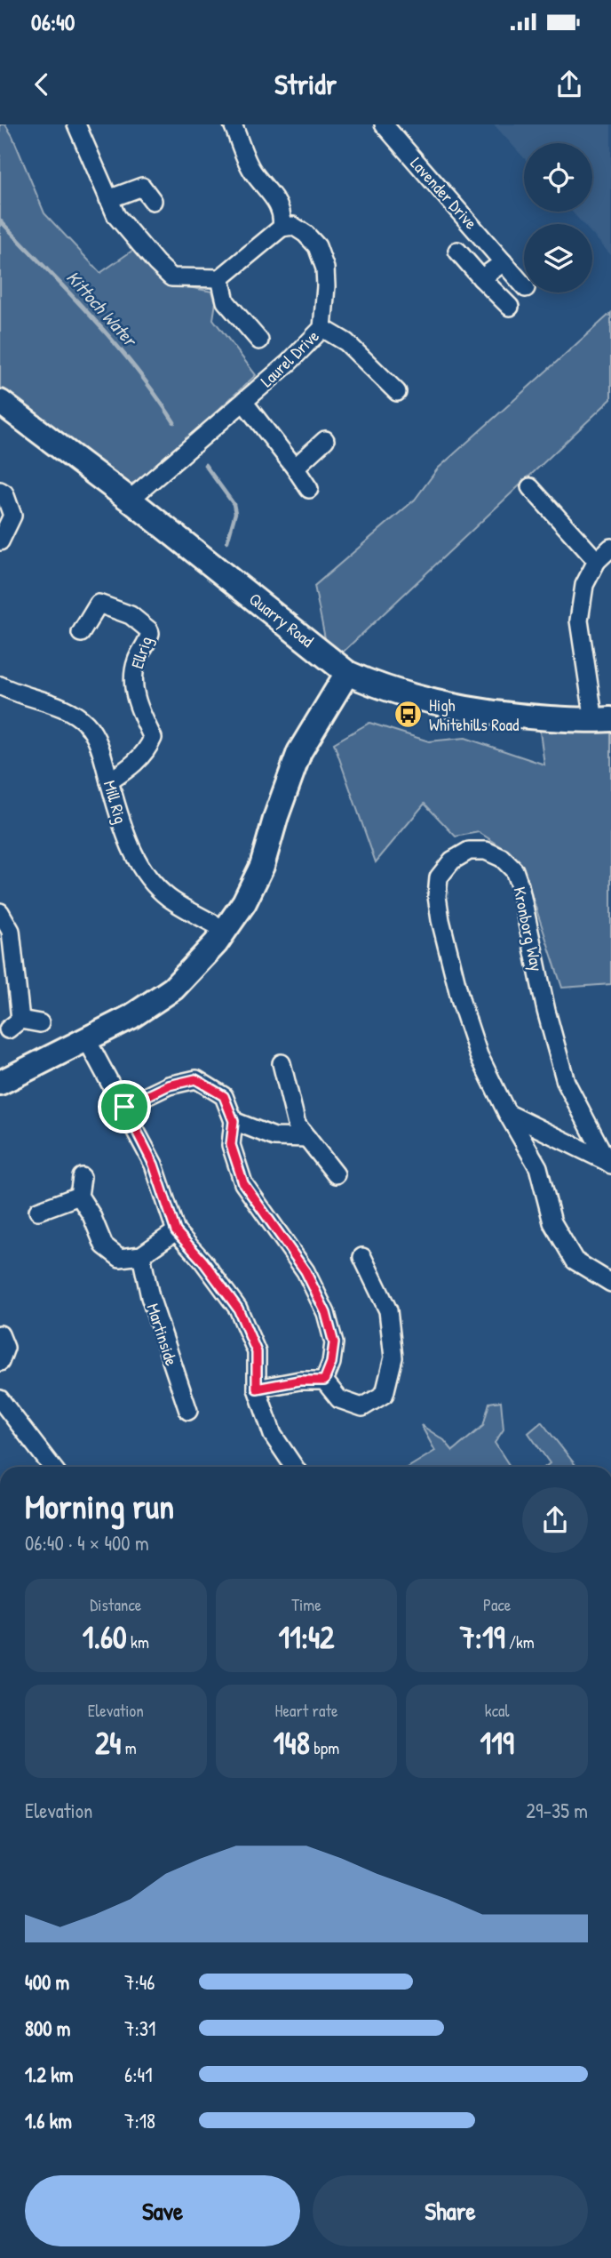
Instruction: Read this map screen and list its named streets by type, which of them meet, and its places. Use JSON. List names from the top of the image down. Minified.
{"streets":{"street":["Lavender Drive","Laurel Drive","Quarry Road","Ellrig","Mill Rig","Kronborg Way","Martinside"]},"crossings":[["Laurel Drive","Quarry Road"],["Ellrig","Mill Rig"]],"water":["Kittoch Water"],"places":{"bus stop":["High Whitehills Road"]},"page":{"status":"06:40","header":"Stridr","heading":["Morning run","06:40 · 4 × 400 m"],"stats":[["Distance","1.60 km"],["Time","11:42"],["Pace","7:19 /km"],["Elevation","24 m"],["Heart rate","148 bpm"],["kcal","119"]],"chart":["Elevation","29–35 m"],"list":[{"name":"400 m","note":"7:46"},{"name":"800 m","note":"7:31"},{"name":"1.2 km","note":"6:41"},{"name":"1.6 km","note":"7:18"}],"buttons":["Save","Share"]}}
